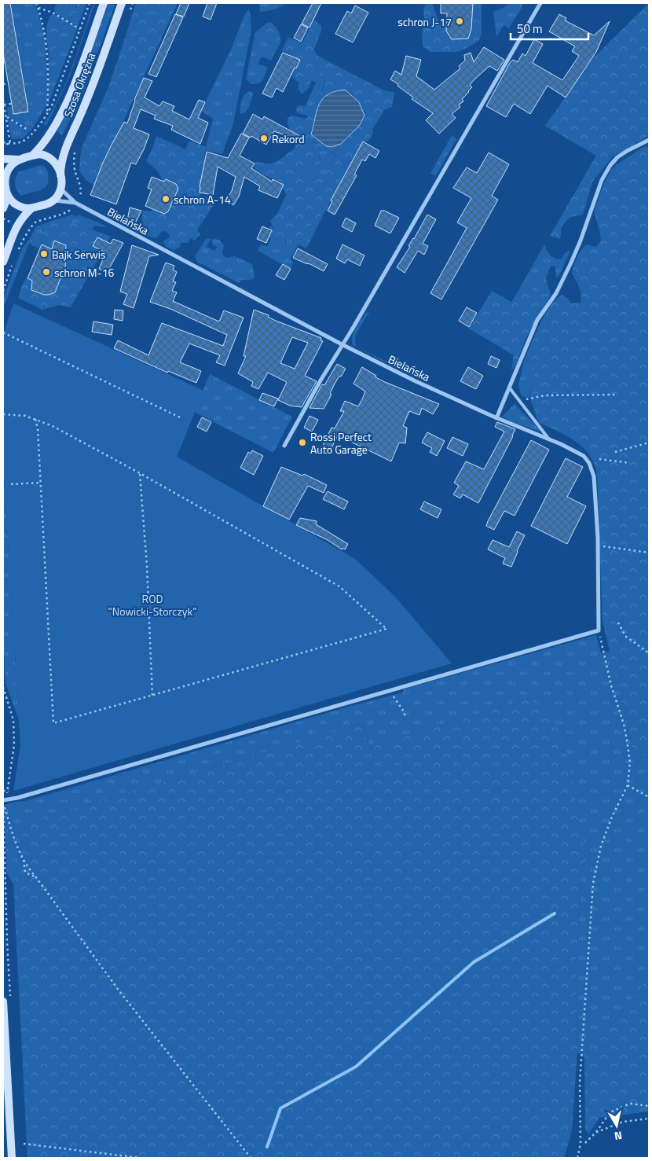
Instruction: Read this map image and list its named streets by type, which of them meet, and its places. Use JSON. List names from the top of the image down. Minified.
{"streets":{"street":["Szosa Okrężna","Bielańska"]},"crossings":[["Szosa Okrężna","Bielańska"]],"parks":["ROD \"Nowicki-Storczyk\""],"places":["schron J-17","Rekord","schron A-14","Bajk Serwis","schron M-16","Rossi Perfect Auto Garage"],"scale_bar":"50 m","north":"bottom"}
